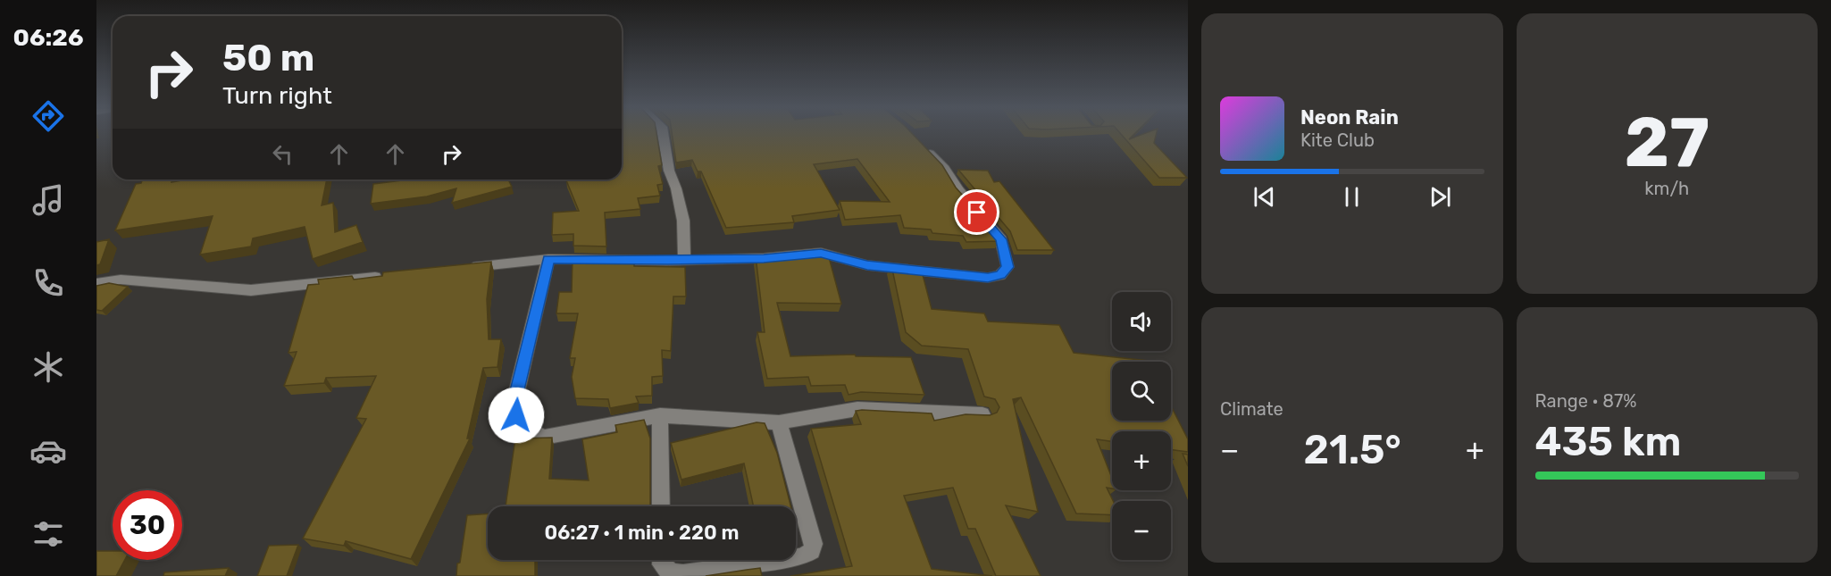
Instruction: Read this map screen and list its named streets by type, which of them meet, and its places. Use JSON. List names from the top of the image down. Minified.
{"page":{"tabs":"06:26","tile":[["27","km/h"],"Climate",["Range · 87%","435 km"]],"turn":["50 m","Turn right"],"song":["Neon Rain","Kite Club"],"map_buttons":["+","−"],"heat":["−","21.5°","+"],"limit":"30","trip":"06:27 · 1 min · 220 m"}}
